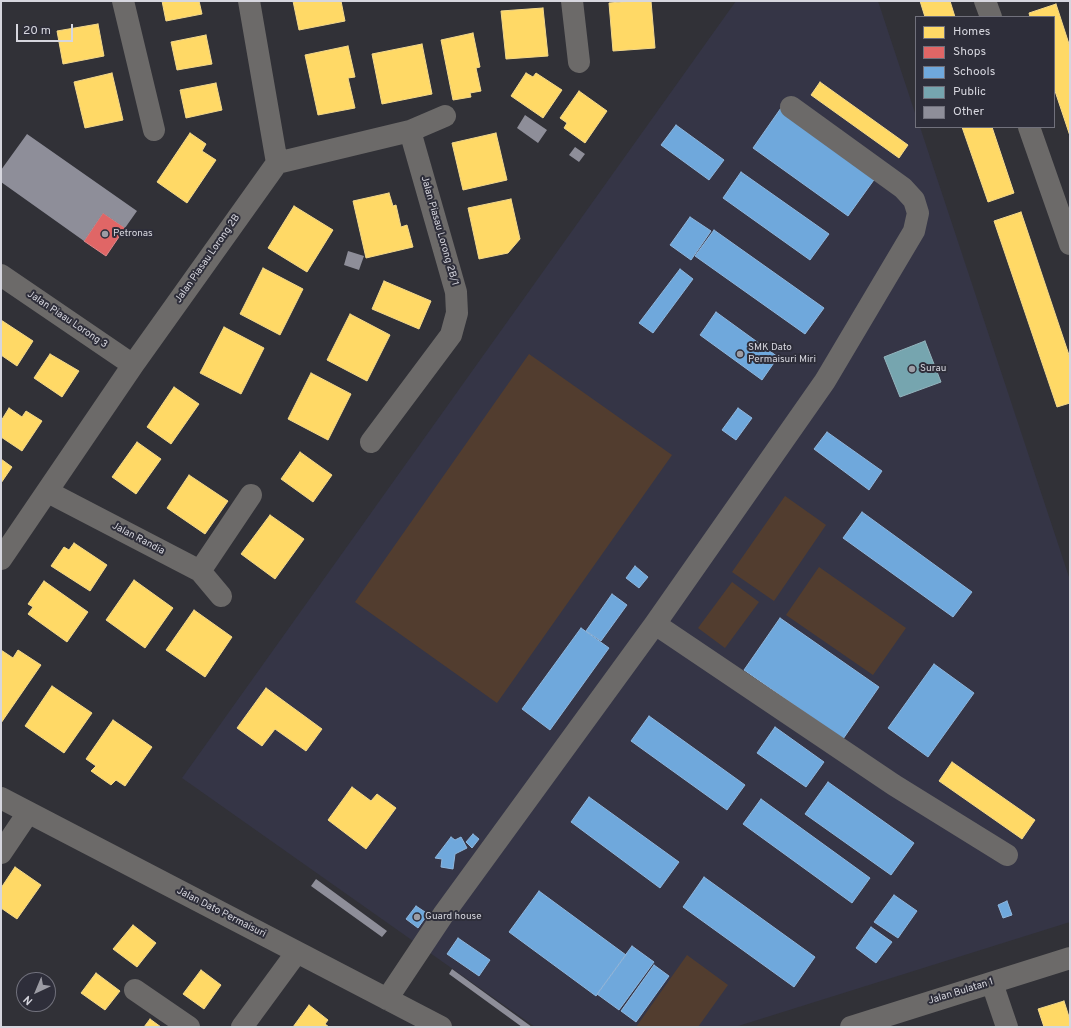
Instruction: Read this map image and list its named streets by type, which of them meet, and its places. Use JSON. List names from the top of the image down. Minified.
{"streets":{"street":["Jalan Piasau Lorong 2B/1","Jalan Piasau Lorong 2B","Jalan Piaau Lorong 3","Jalan Randia","Jalan Dato Permaisuri","Jalan Bulatan 1"]},"crossings":[["Jalan Piasau Lorong 2B","Jalan Piaau Lorong 3"],["Jalan Piasau Lorong 2B","Jalan Randia"]],"places":["Petronas","SMK Dato Permaisuri Miri","Surau","Guard house"],"legend":["Homes","Shops","Schools","Public","Other"],"scale_bar":"20 m","north":"bottom left"}
